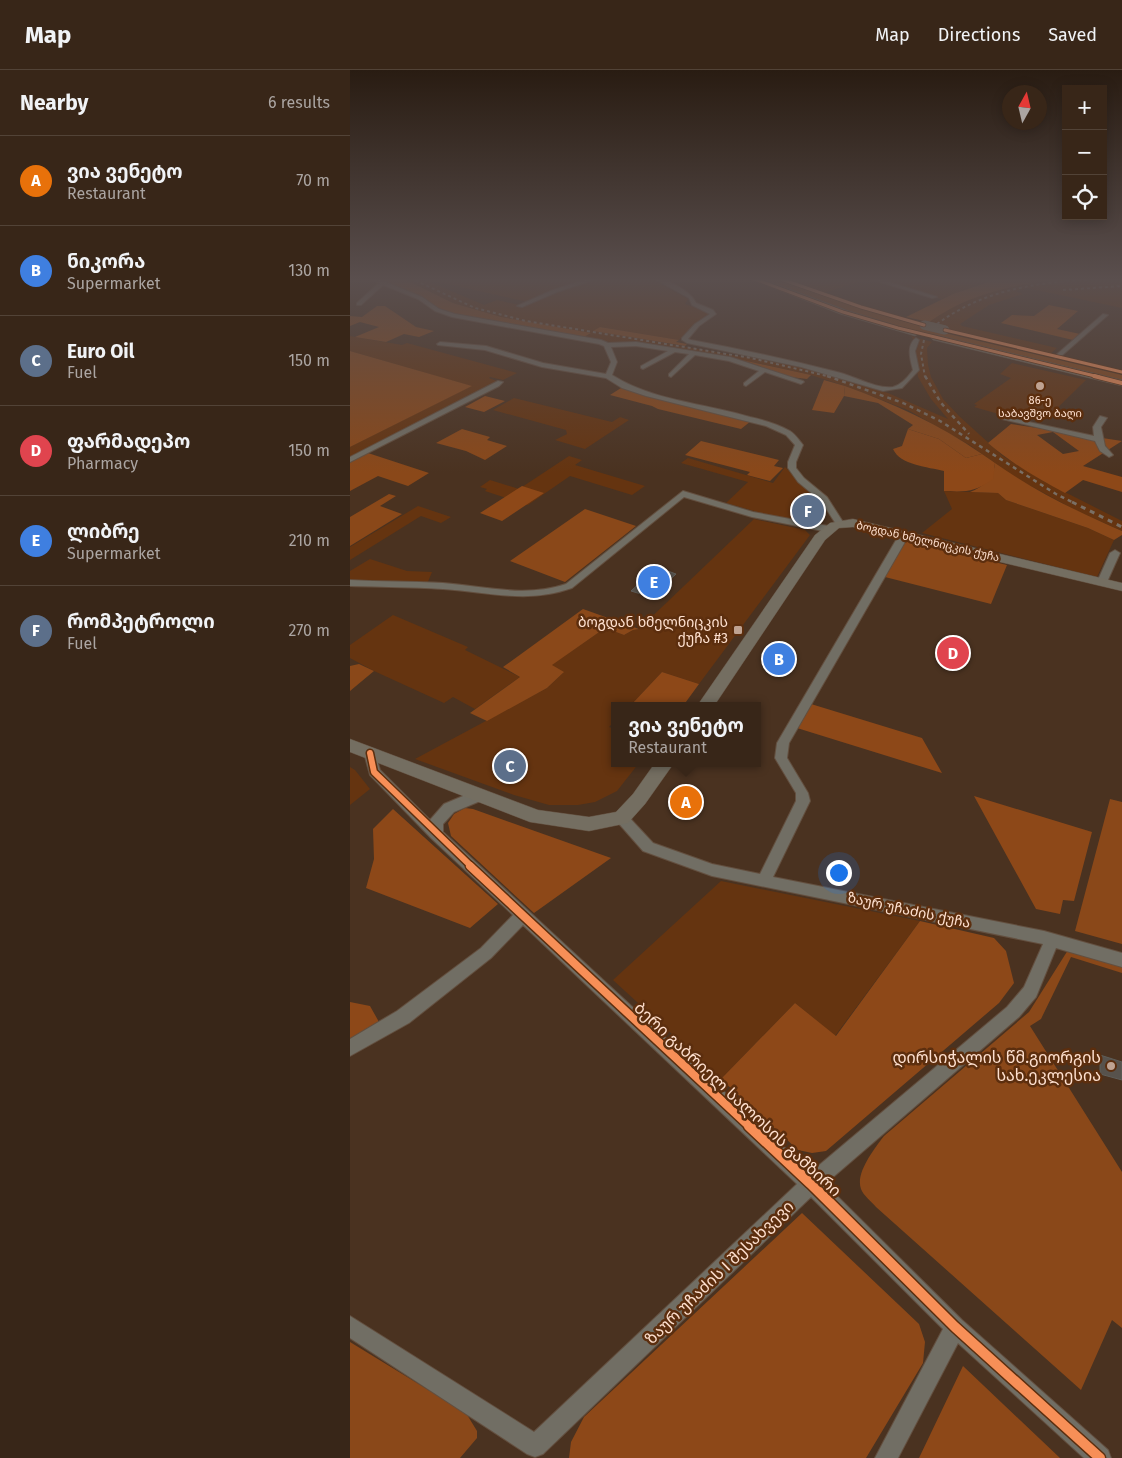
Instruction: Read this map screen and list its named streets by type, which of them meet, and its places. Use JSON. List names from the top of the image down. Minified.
{"streets":{"main road":["ბოგდან ხმელნიცკის ქუჩა"],"street":["ზაურ უჩაძის ქუჩა","ბერი გაბრიელ სალოსის გამზირი","ზაურ უჩაძის I შესახვევი"]},"crossings":[["ზაურ უჩაძის ქუჩა","ზაურ უჩაძის I შესახვევი"],["ბერი გაბრიელ სალოსის გამზირი","ზაურ უჩაძის I შესახვევი"]],"places":{"other":["86-ე საბავშვო ბაღი","დირსიჭალის წმ.გიორგის სახ.ეკლესია"],"transit":["ბოგდან ხმელნიცკის ქუჩა #3"]},"north":"top","page":{"header":"Map","nav":["Map","Directions","Saved"],"heading":["Nearby","6 results"],"map_buttons":["+","−"],"list":[{"mark":"A","name":"ვია ვენეტო","note":"Restaurant","value":"70 m"},{"mark":"B","name":"ნიკორა","note":"Supermarket","value":"130 m"},{"mark":"C","name":"Euro Oil","note":"Fuel","value":"150 m"},{"mark":"D","name":"ფარმადეპო","note":"Pharmacy","value":"150 m"},{"mark":"E","name":"ლიბრე","note":"Supermarket","value":"210 m"},{"mark":"F","name":"რომპეტროლი","note":"Fuel","value":"270 m"}],"pins":["F","E","D","B","C","A"],"popup":["ვია ვენეტო","Restaurant"]}}
